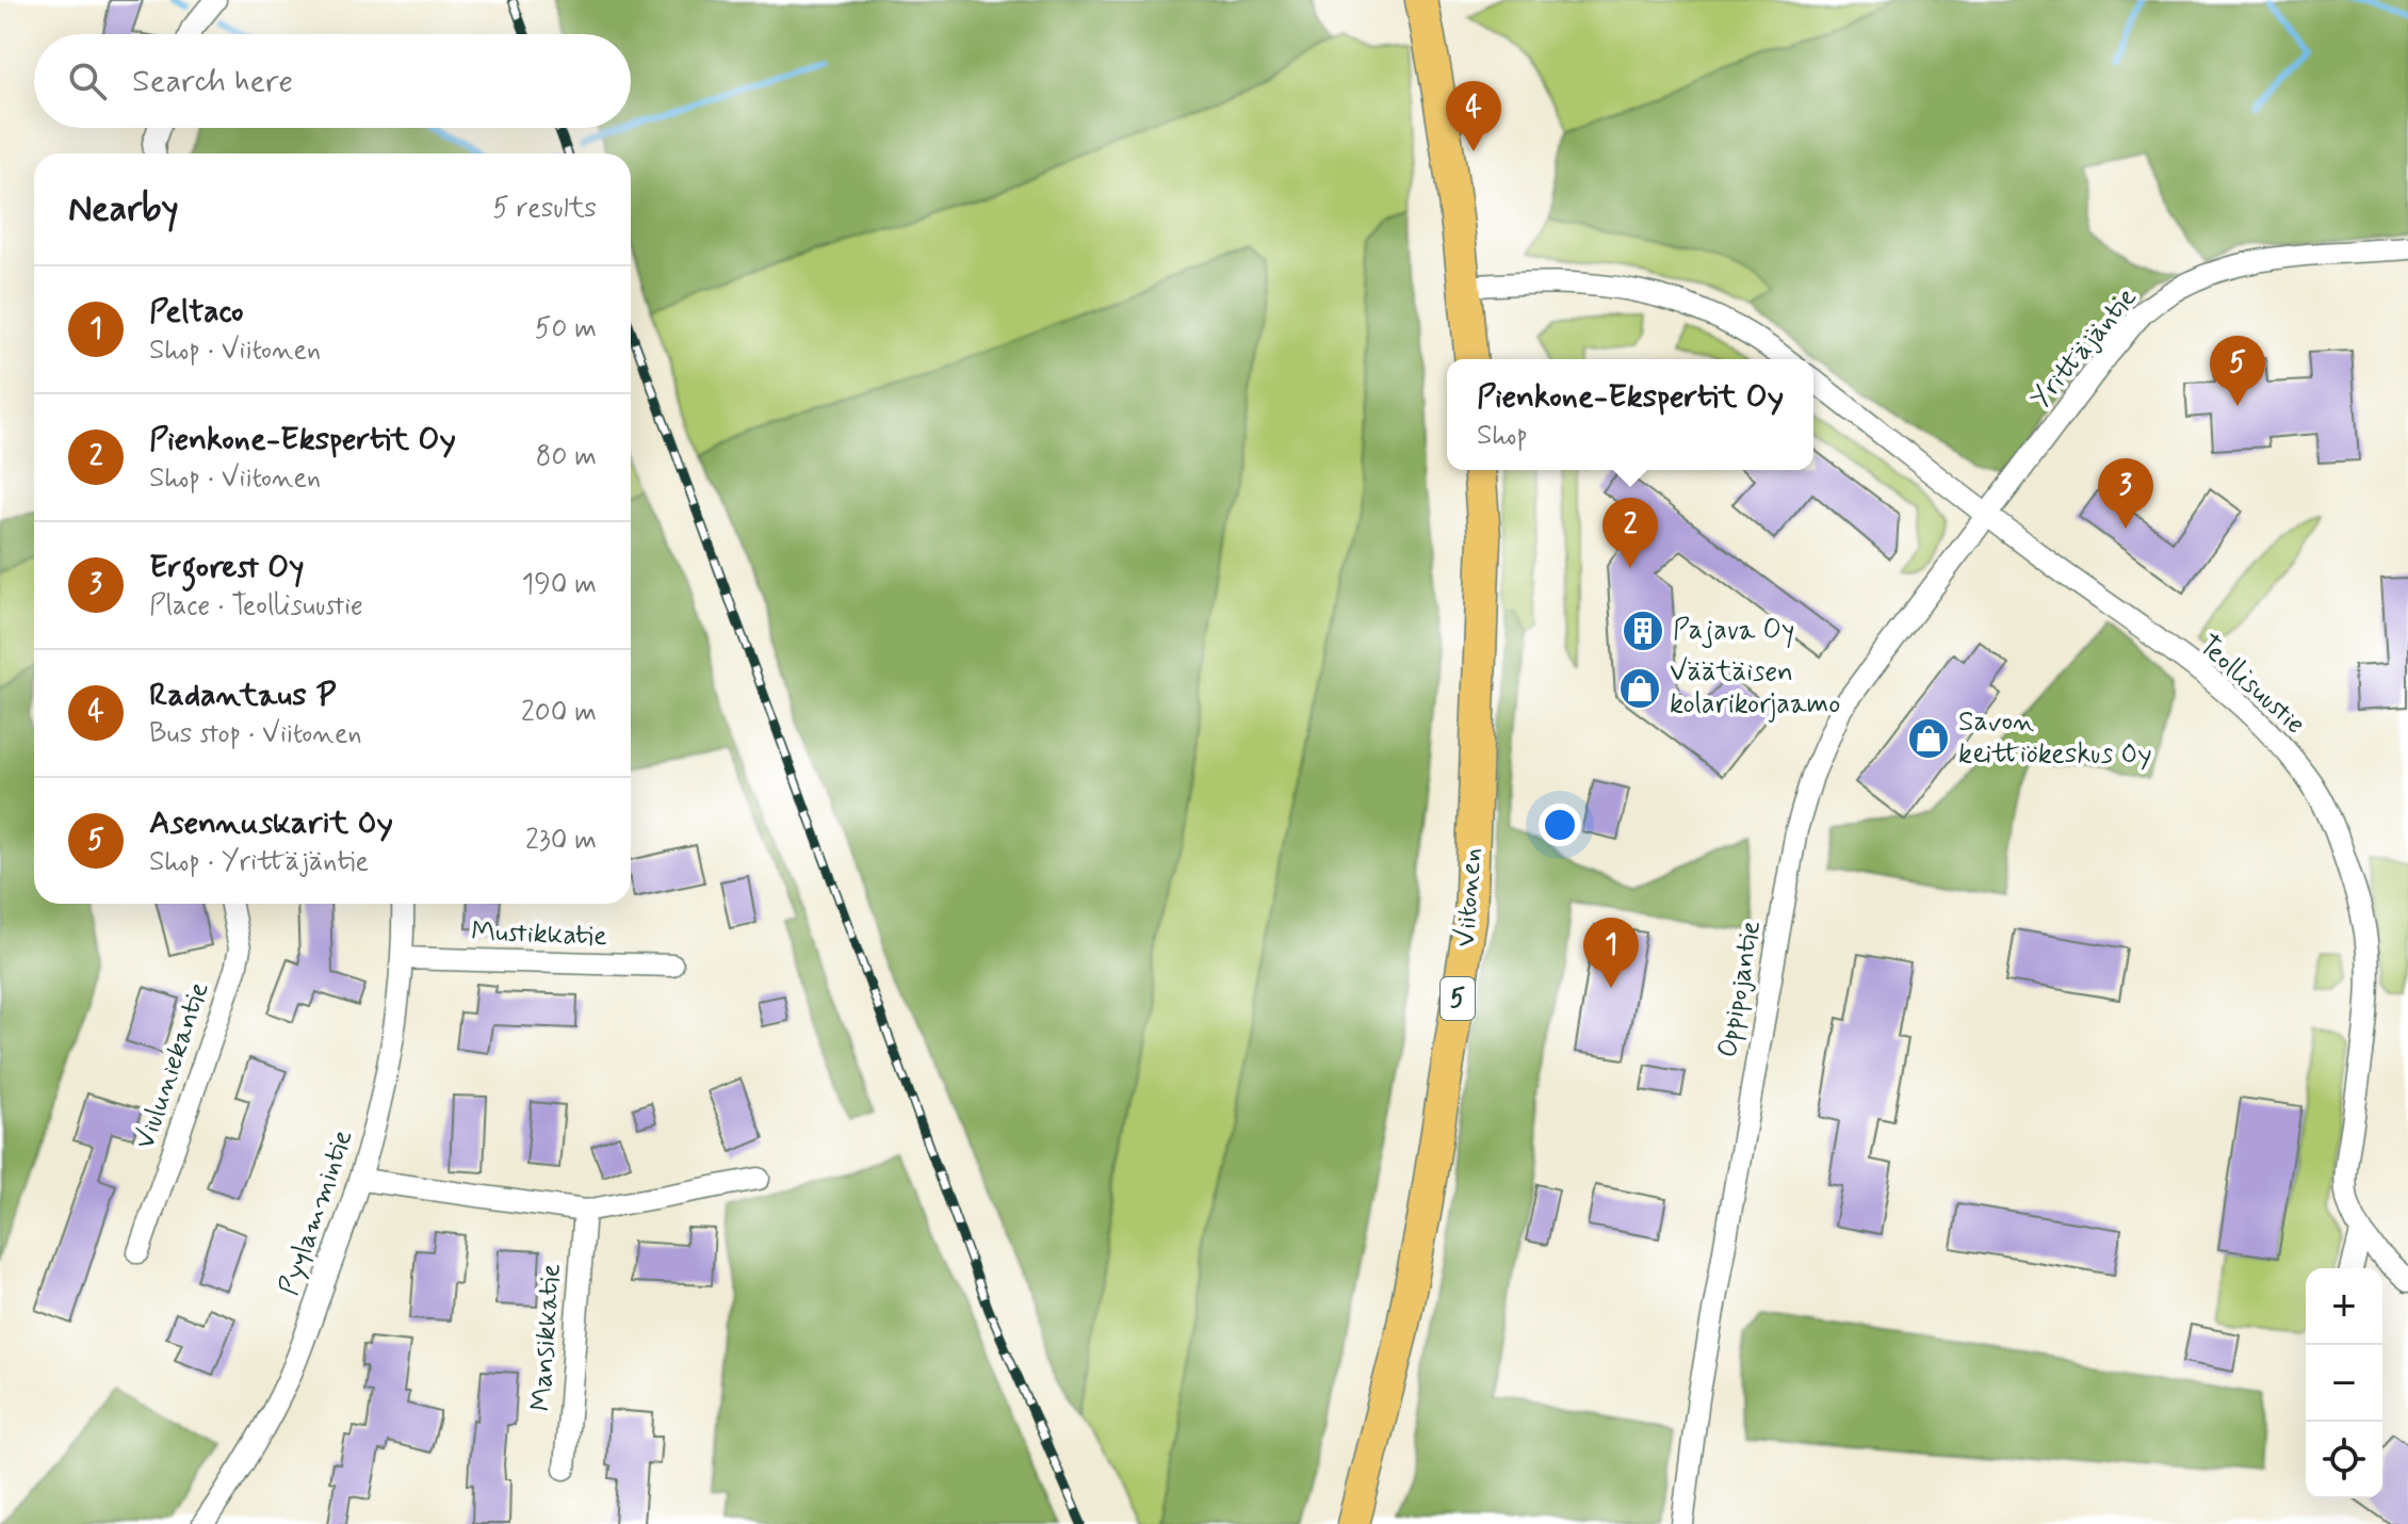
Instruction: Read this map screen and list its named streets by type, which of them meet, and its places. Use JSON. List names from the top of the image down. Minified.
{"streets":{"highway":["Viitonen","5"],"street":["Yrittäjäntie","Teollisuustie","Mustikkatie","Oppipojantie","Viuluniekantie","Pyylammintie","Mansikkatie"]},"crossings":[["Yrittäjäntie","Teollisuustie"],["Yrittäjäntie","Oppipojantie"],["Teollisuustie","Oppipojantie"],["Mustikkatie","Pyylammintie"]],"places":{"building":["Pajava Oy"],"shop":["Väätäisen kolarikorjaamo","Savon keittiökeskus Oy"]},"page":{"search":"Search here","pins":["4","5","3","2","1"],"heading":["Nearby","5 results"],"list":[{"mark":"1","name":"Peltaco","note":"Shop · Viitonen","value":"50 m"},{"mark":"2","name":"Pienkone-Ekspertit Oy","note":"Shop · Viitonen","value":"80 m"},{"mark":"3","name":"Ergorest Oy","note":"Place · Teollisuustie","value":"190 m"},{"mark":"4","name":"Radantaus P","note":"Bus stop · Viitonen","value":"200 m"},{"mark":"5","name":"Asennuskarit Oy","note":"Shop · Yrittäjäntie","value":"230 m"}],"popup":["Pienkone-Ekspertit Oy","Shop"],"map_buttons":["+","−"]}}
